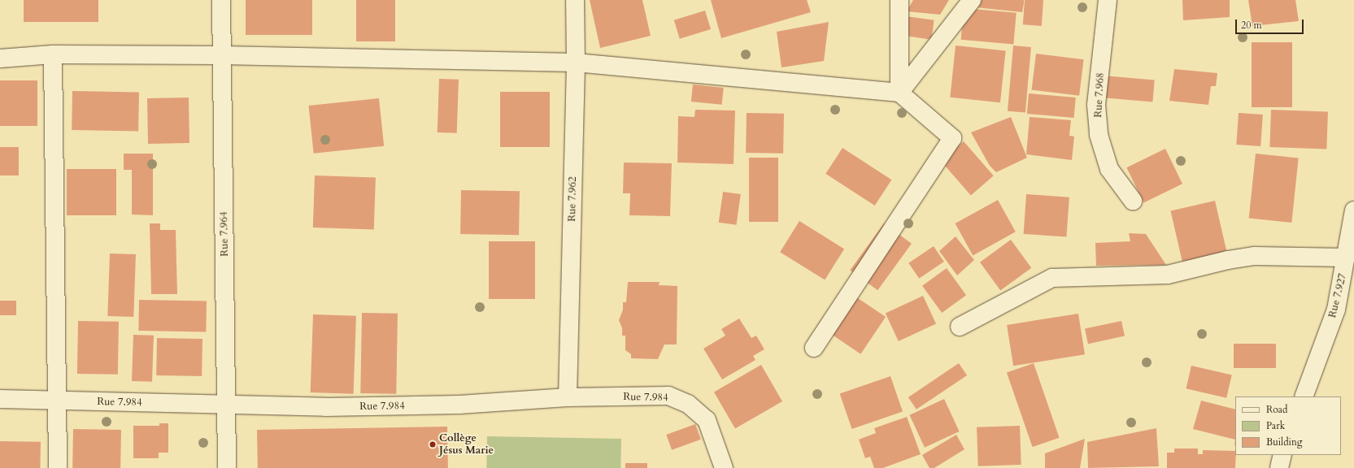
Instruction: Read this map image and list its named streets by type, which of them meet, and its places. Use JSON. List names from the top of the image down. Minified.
{"streets":{"street":["Rue 7.968","Rue 7.962","Rue 7.964","Rue 7.927","Rue 7.984"]},"crossings":[["Rue 7.962","Rue 7.984"],["Rue 7.964","Rue 7.984"]],"places":["Collège Jésus Marie"],"legend":["Road","Park","Building"],"scale_bar":"20 m"}
